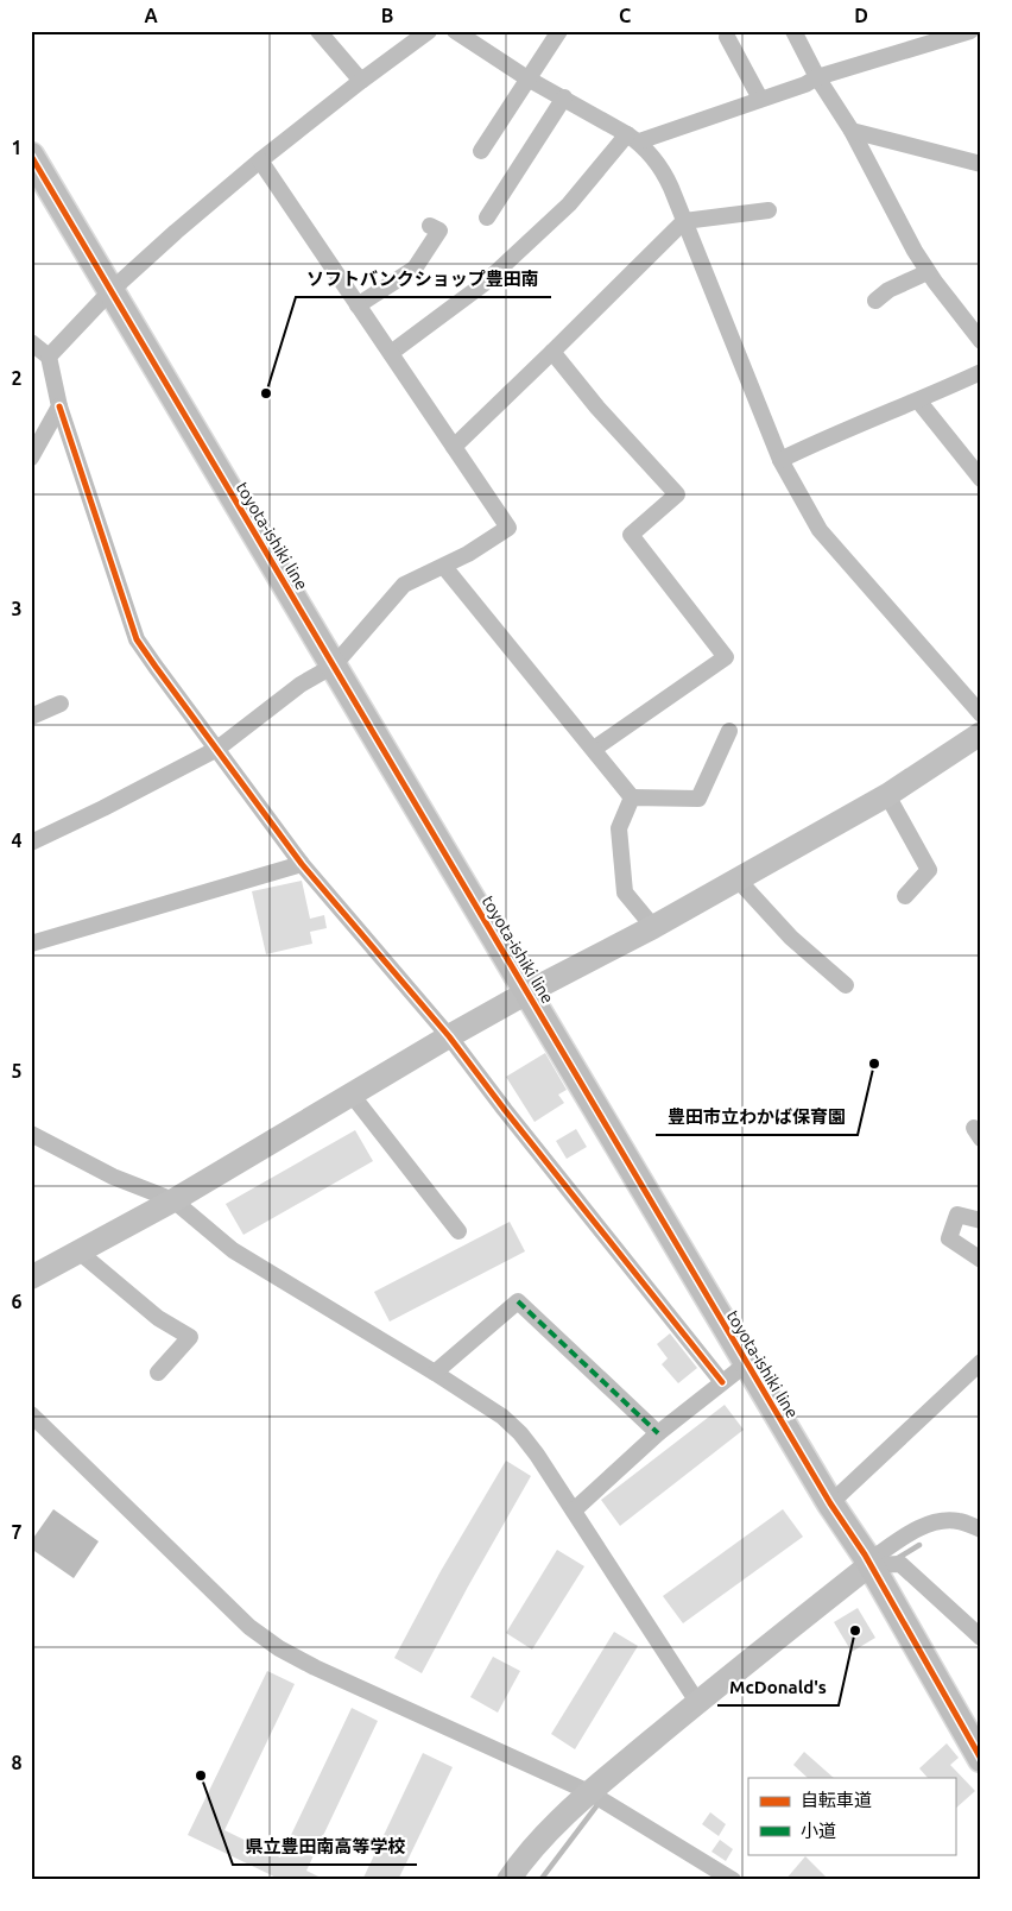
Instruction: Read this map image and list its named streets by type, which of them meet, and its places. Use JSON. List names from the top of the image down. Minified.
{"streets":{"main road":["toyota-ishiki line"]},"places":["ソフトバンクショップ豊田南","豊田市立わかば保育園","McDonald's","県立豊田南高等学校"],"legend":["自転車道","小道"],"grid":{"columns":["A","B","C","D"],"rows":["1","2","3","4","5","6","7","8"]}}
